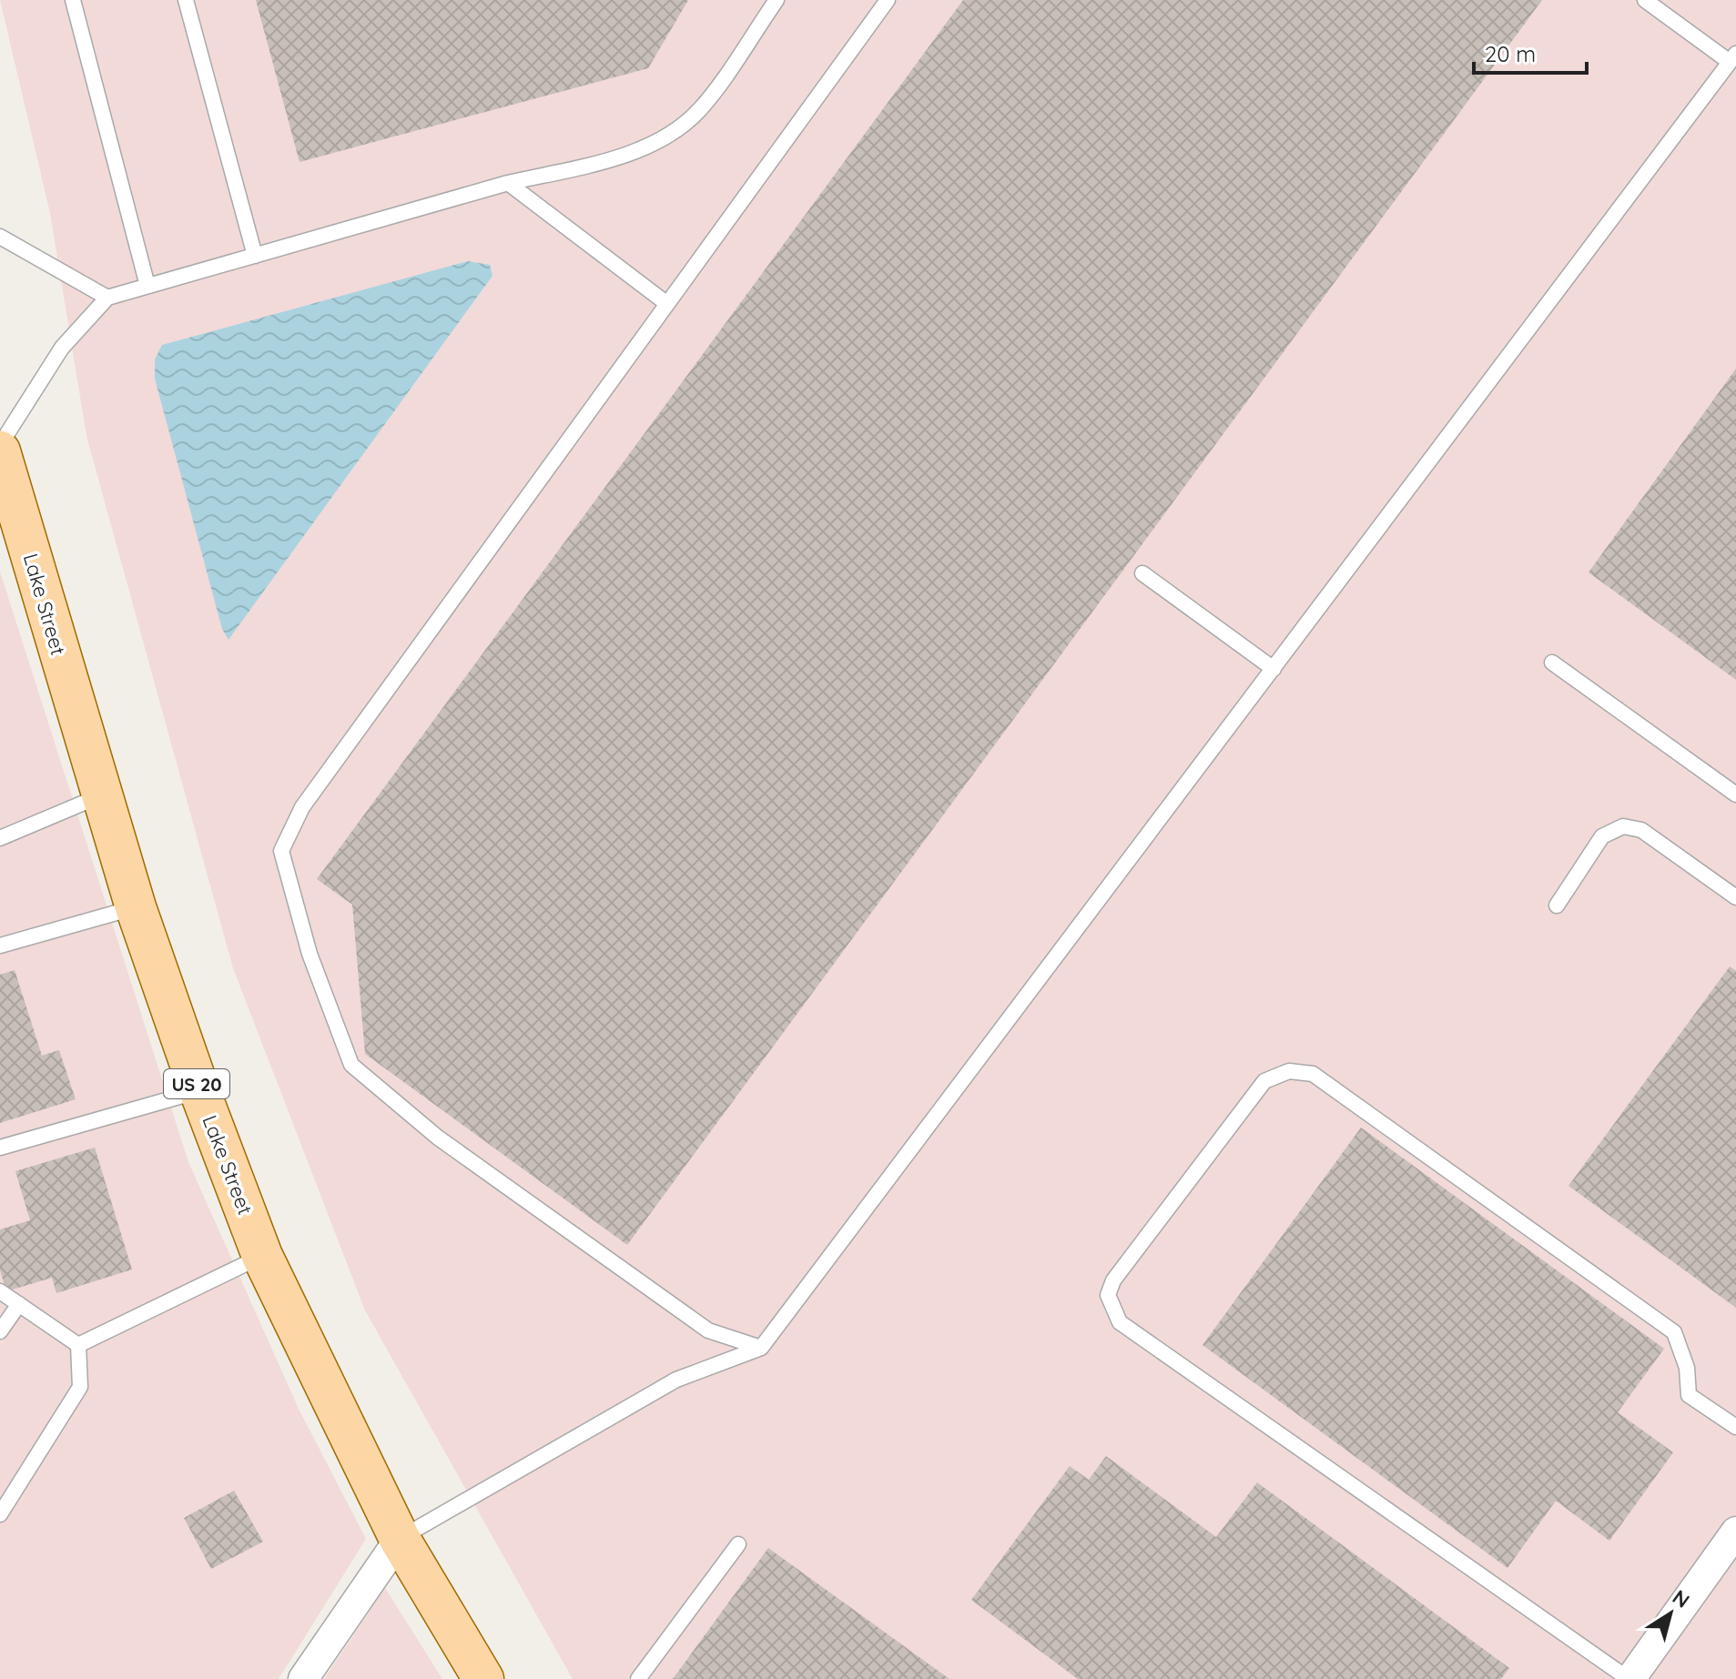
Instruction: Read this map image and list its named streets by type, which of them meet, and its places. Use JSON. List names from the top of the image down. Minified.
{"streets":{"main road":["Lake Street","US 20"]},"scale_bar":"20 m","north":"top right"}
